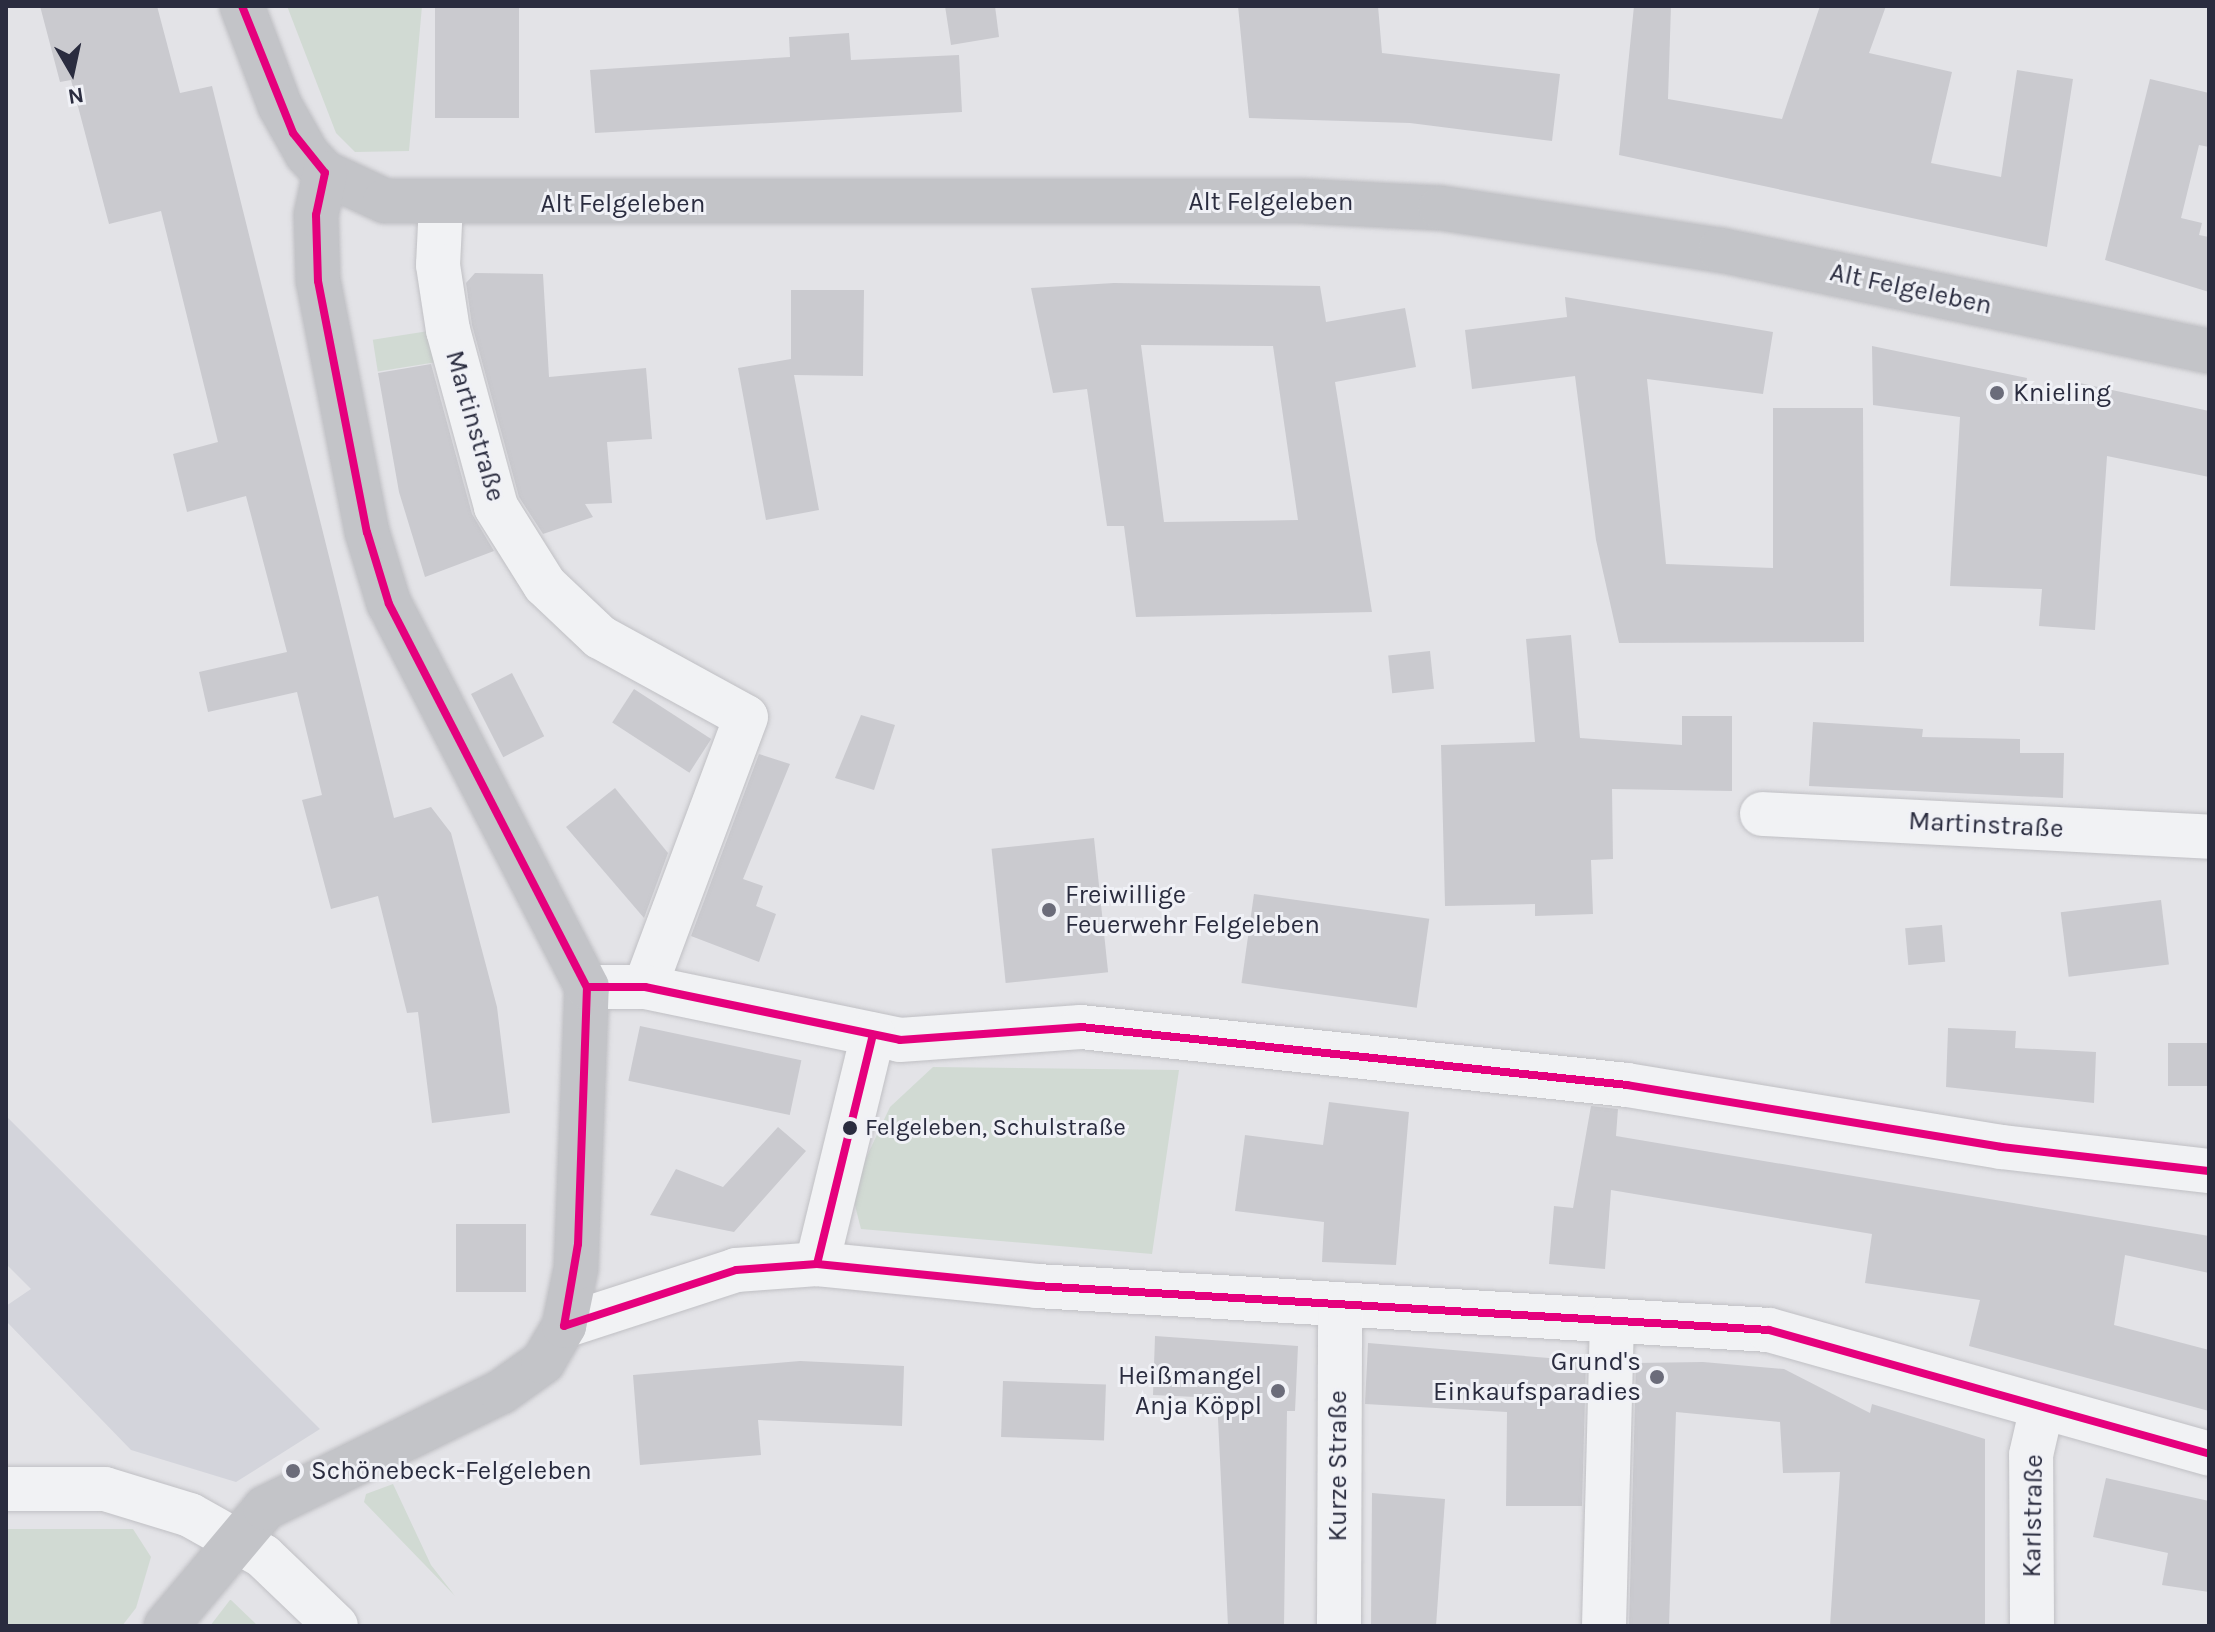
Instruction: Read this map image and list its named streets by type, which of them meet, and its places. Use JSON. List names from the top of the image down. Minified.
{"streets":{"street":["Alt Felgeleben","Martinstraße","Kurze Straße","Karlstraße"]},"crossings":[["Alt Felgeleben","Martinstraße"]],"places":["Knieling","Freiwillige Feuerwehr Felgeleben","Felgeleben, Schulstraße","Grund's Einkaufsparadies","Heißmangel Anja Köppl","Schönebeck-Felgeleben"],"north":"bottom"}
